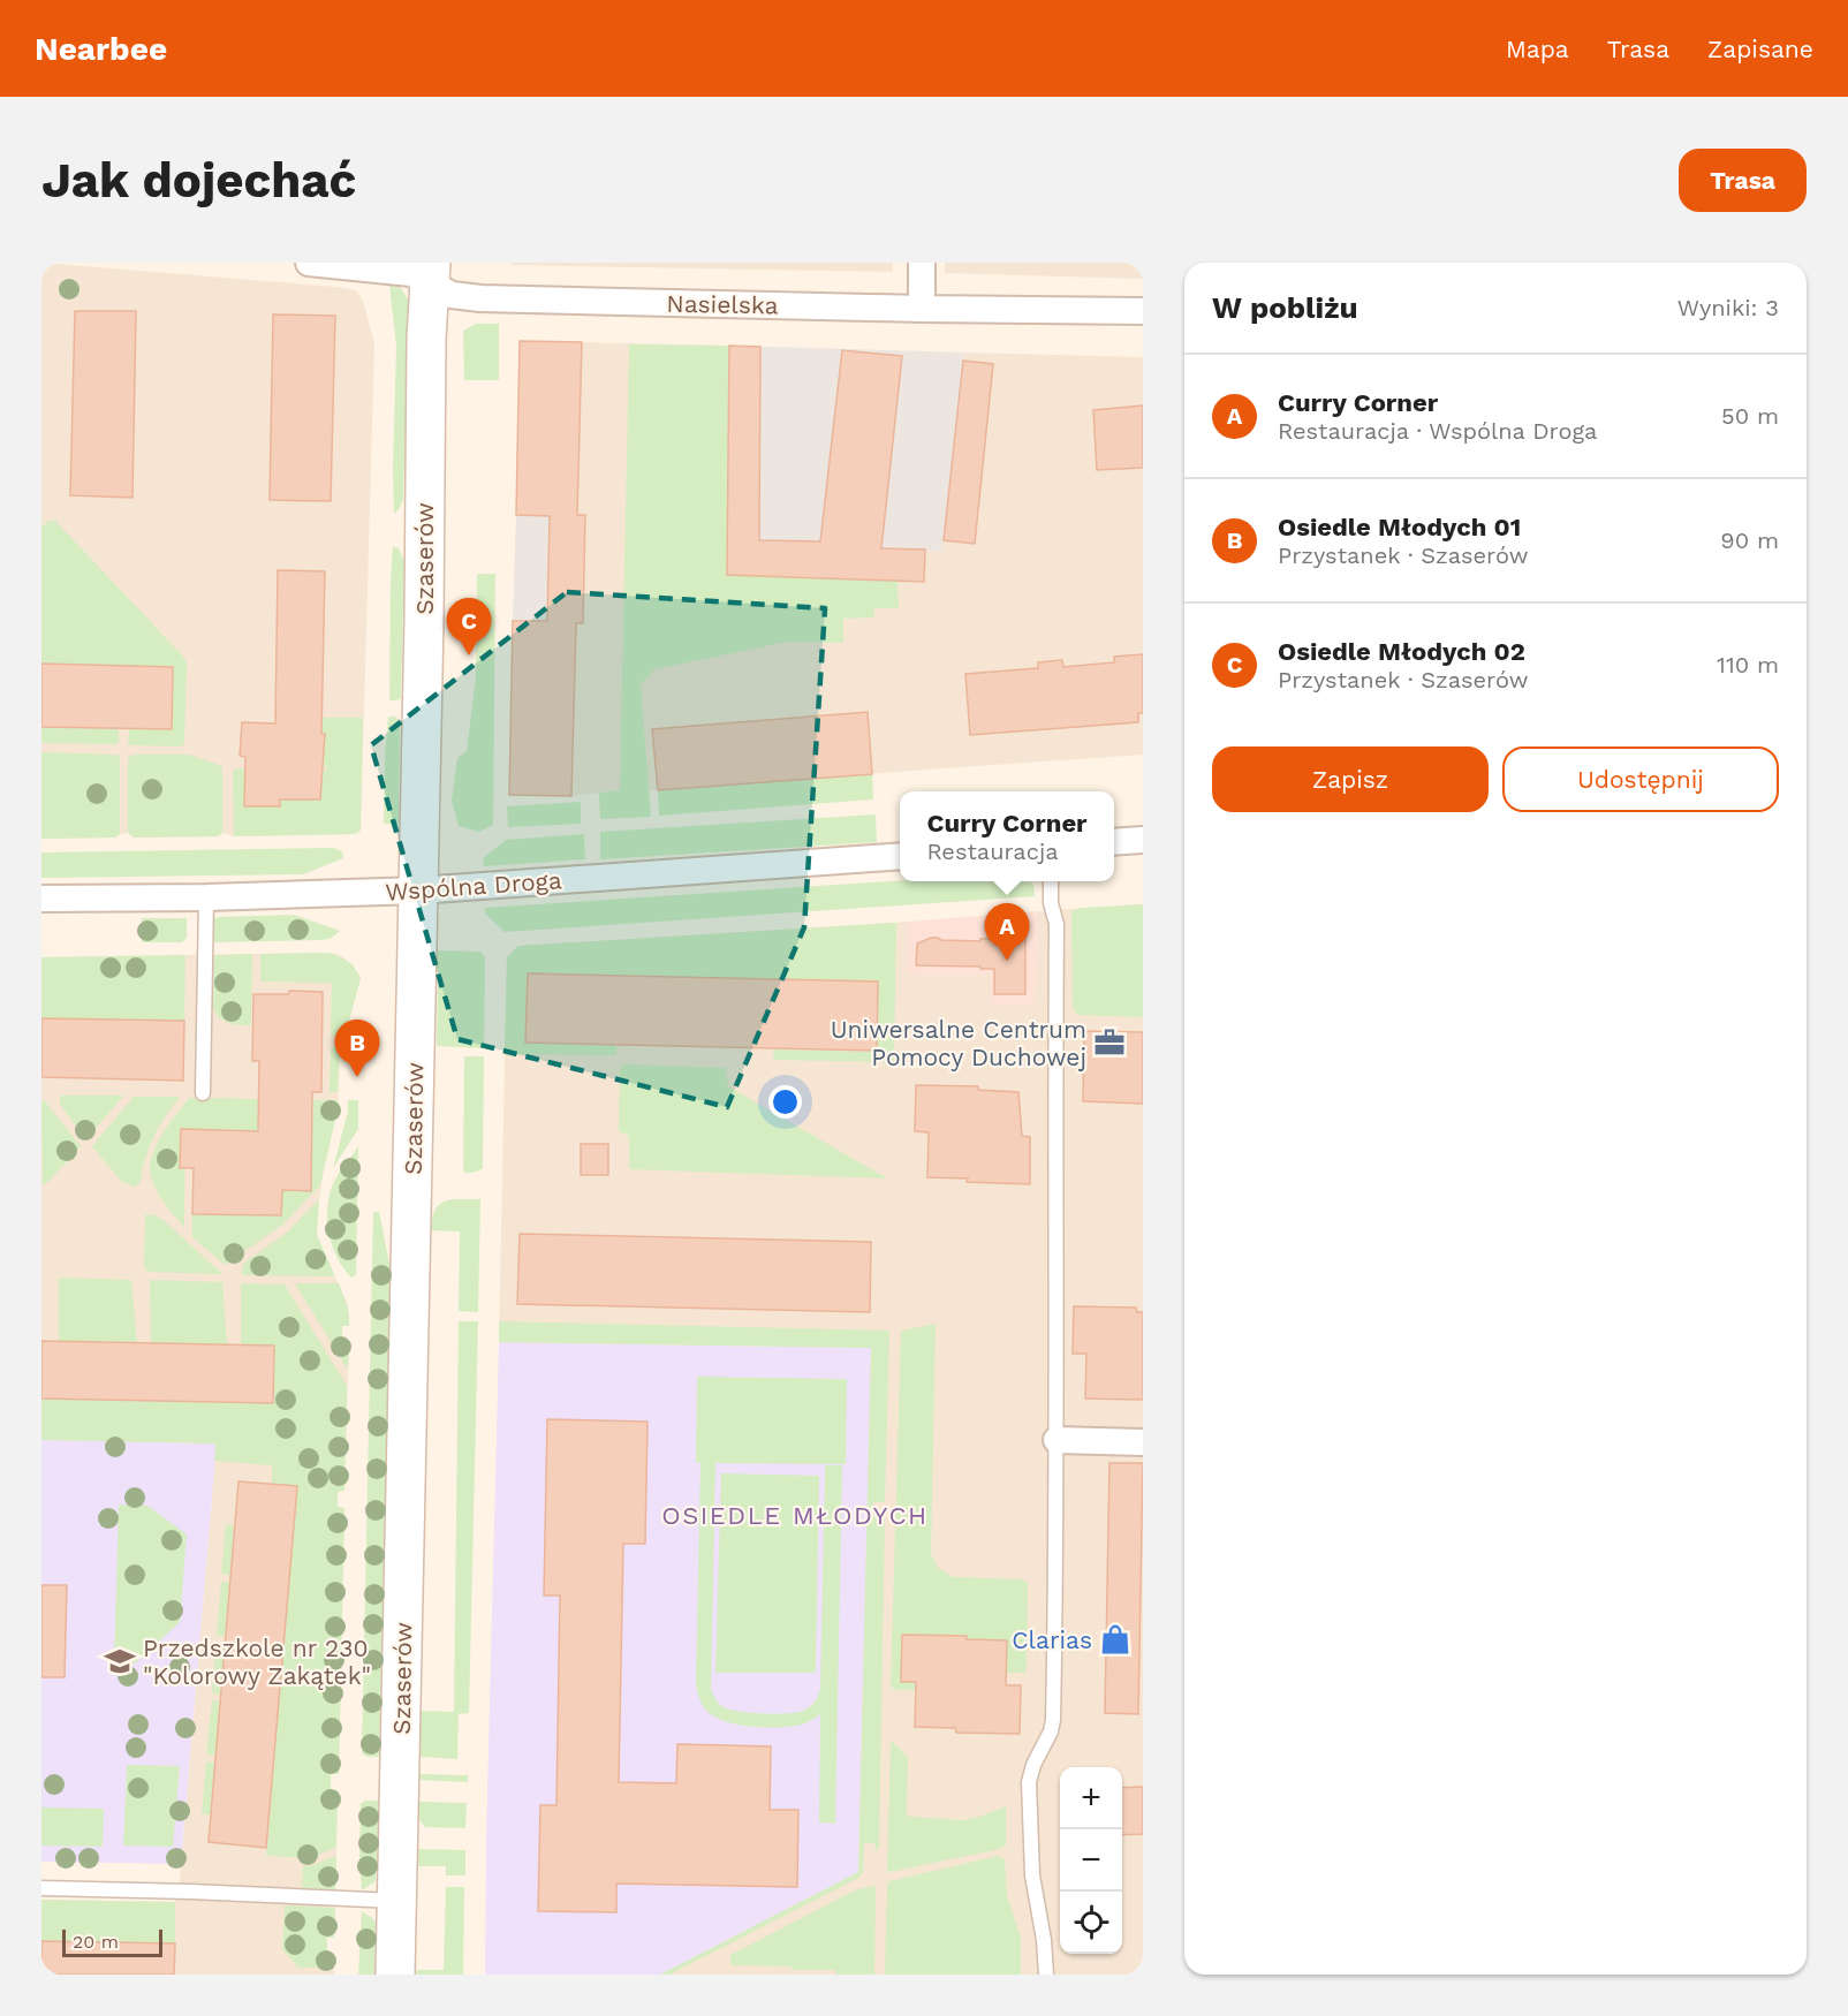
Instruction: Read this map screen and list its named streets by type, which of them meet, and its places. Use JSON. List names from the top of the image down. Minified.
{"streets":{"street":["Nasielska","Szaserów","Wspólna Droga"]},"crossings":[["Nasielska","Szaserów"],["Szaserów","Wspólna Droga"]],"districts":["OSIEDLE MŁODYCH"],"places":{"office":["Uniwersalne Centrum Pomocy Duchowej"],"shop":["Clarias"],"school or university":["Przedszkole nr 230 \"Kolorowy Zakątek\""]},"scale_bar":"20 m","page":{"header":"Nearbee","nav":["Mapa","Trasa","Zapisane"],"buttons":["Trasa",["Zapisz","Udostępnij"]],"title":"Jak dojechać","heading":["W pobliżu","Wyniki: 3"],"list":[{"mark":"A","name":"Curry Corner","note":"Restauracja · Wspólna Droga","value":"50 m"},{"mark":"B","name":"Osiedle Młodych 01","note":"Przystanek · Szaserów","value":"90 m"},{"mark":"C","name":"Osiedle Młodych 02","note":"Przystanek · Szaserów","value":"110 m"}],"pins":["C","A","B"],"popup":["Curry Corner","Restauracja"],"map_buttons":["+","−"],"scale":"20 m"}}
